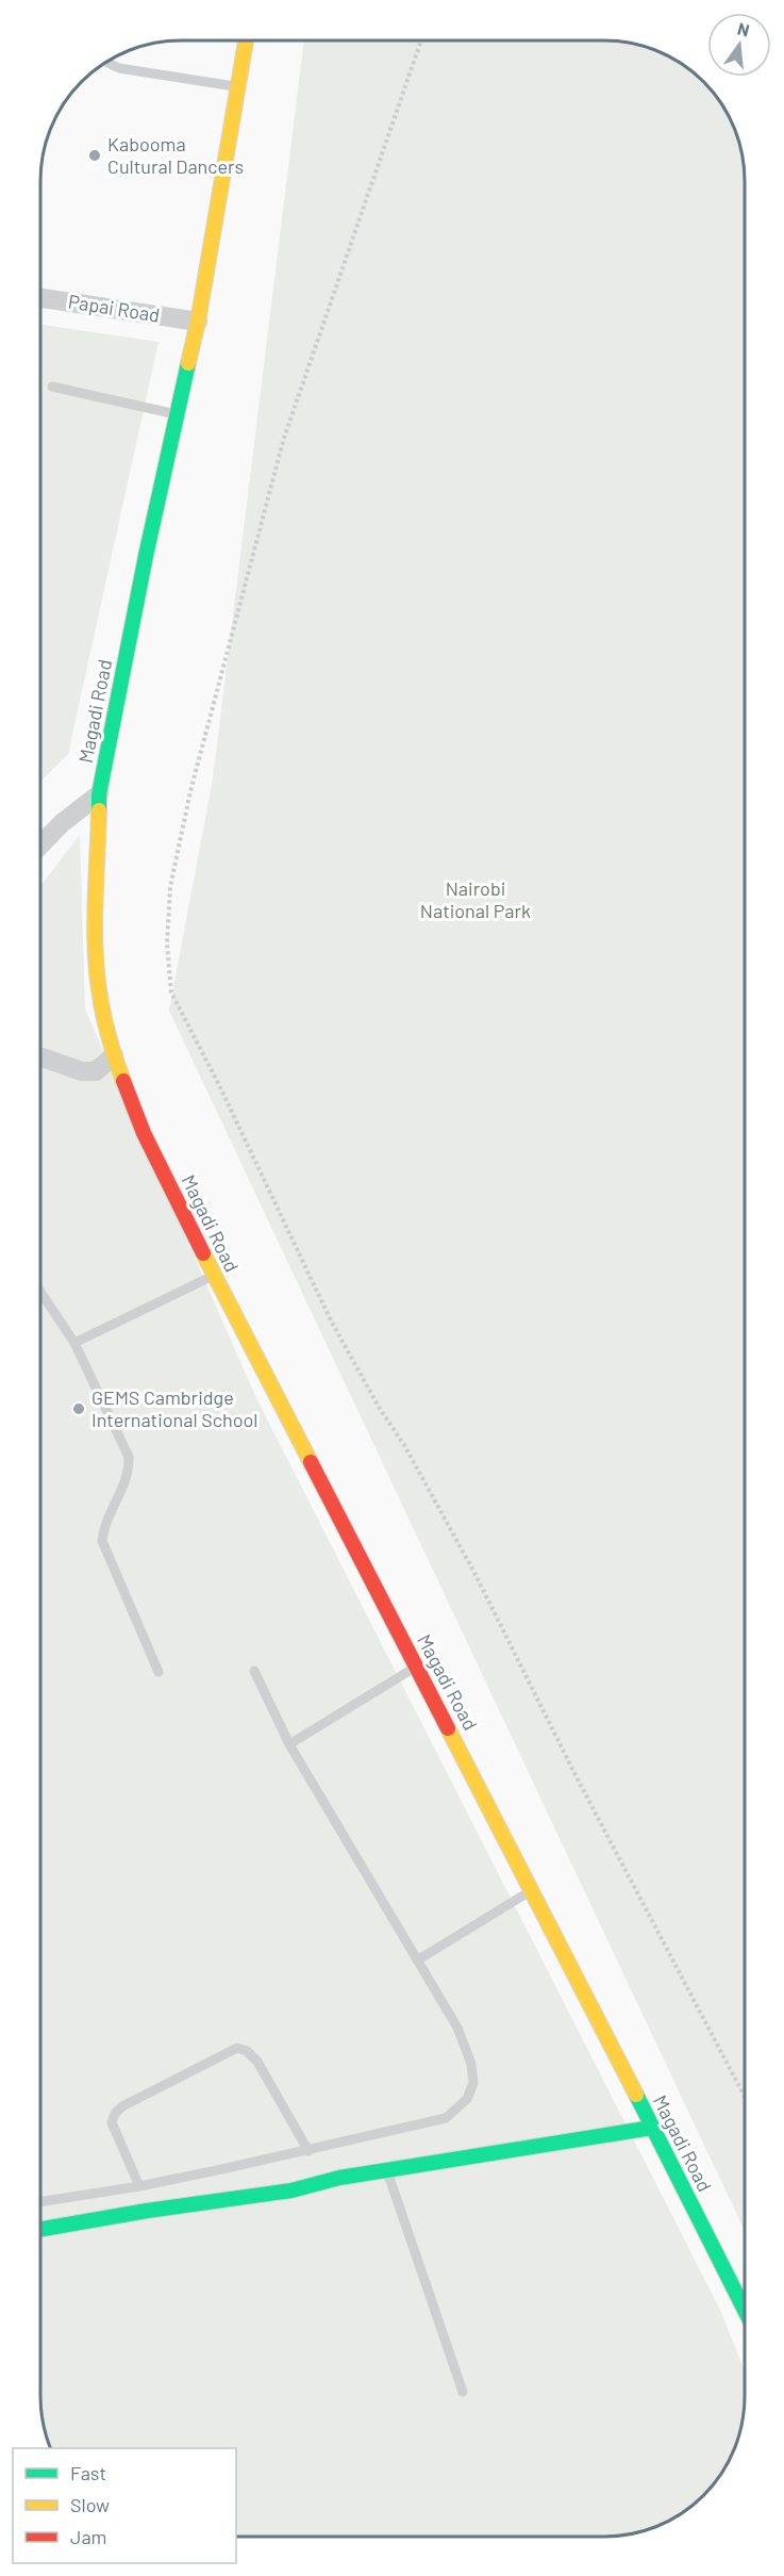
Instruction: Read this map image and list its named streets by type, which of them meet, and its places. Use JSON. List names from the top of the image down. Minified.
{"streets":{"main road":["Magadi Road"],"street":["Papai Road"]},"crossings":[["Papai Road","Magadi Road"]],"parks":["Nairobi National Park"],"places":["Kabooma Cultural Dancers","GEMS Cambridge International School"],"legend":["Fast","Slow","Jam"],"north":"top"}
